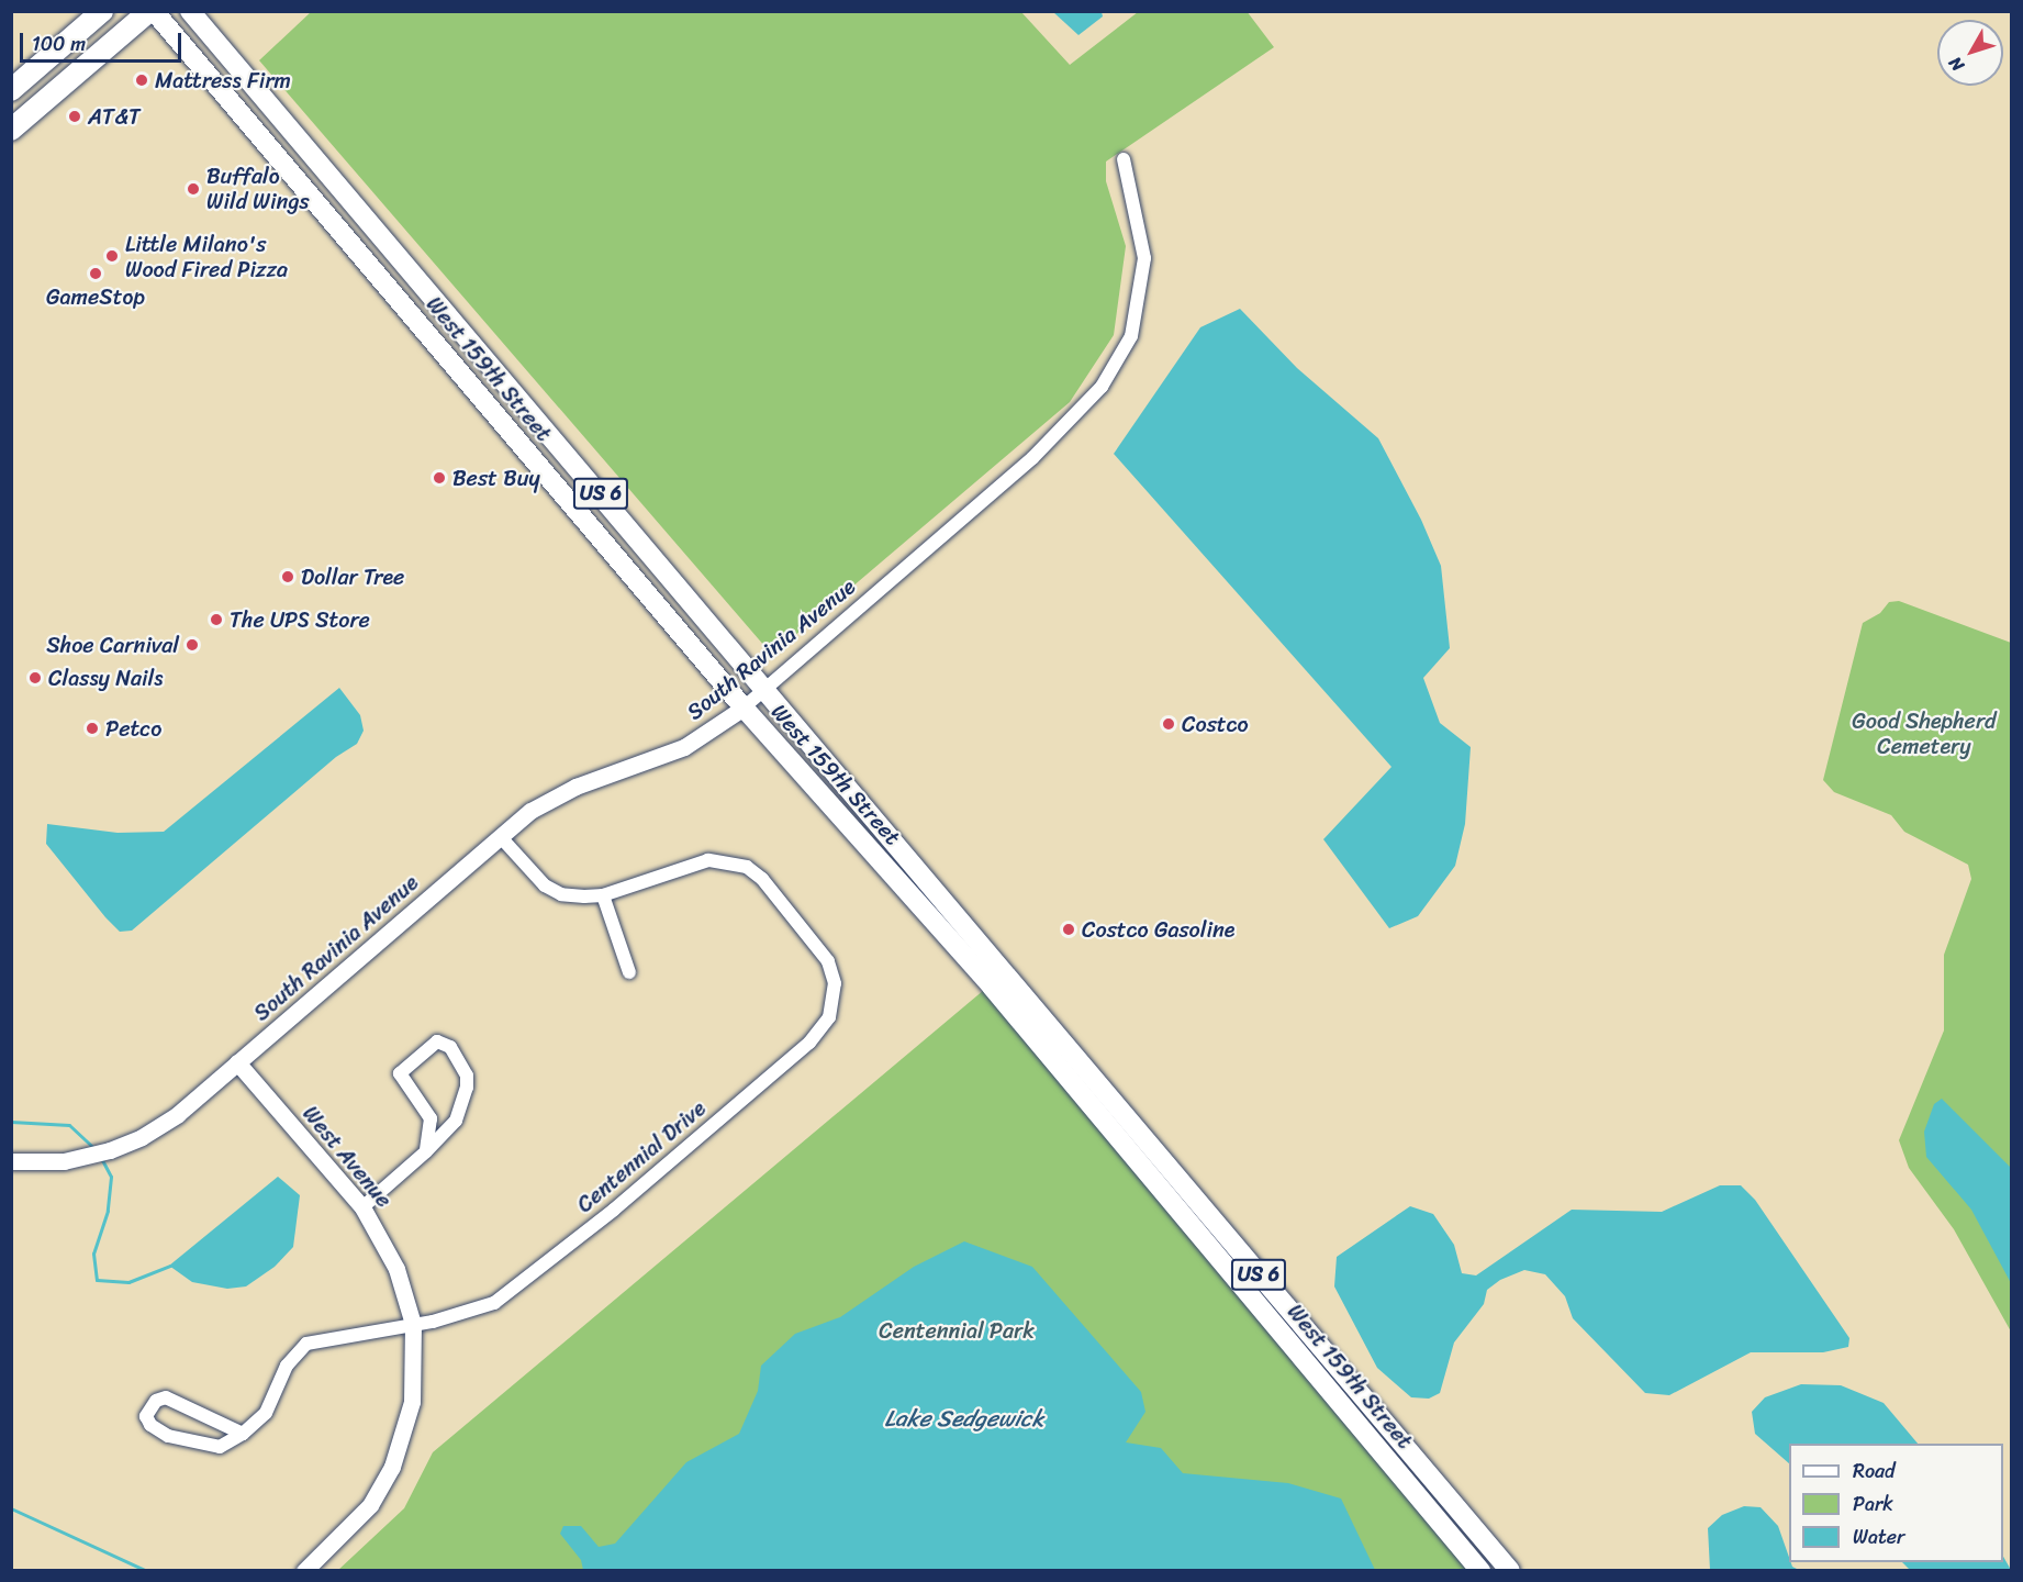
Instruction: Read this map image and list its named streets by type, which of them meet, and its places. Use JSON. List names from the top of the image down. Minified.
{"streets":{"main road":["West 159th Street","US 6"],"street":["South Ravinia Avenue","West Avenue","Centennial Drive"]},"crossings":[["West 159th Street","South Ravinia Avenue"],["South Ravinia Avenue","West Avenue"],["West Avenue","Centennial Drive"]],"water":["Lake Sedgewick"],"parks":["Good Shepherd Cemetery","Centennial Park"],"places":["Mattress Firm","AT&T","Buffalo Wild Wings","Little Milano's Wood Fired Pizza","GameStop","Best Buy","Dollar Tree","The UPS Store","Shoe Carnival","Classy Nails","Costco","Petco","Costco Gasoline"],"legend":["Road","Park","Water"],"scale_bar":"100 m","north":"bottom left"}
